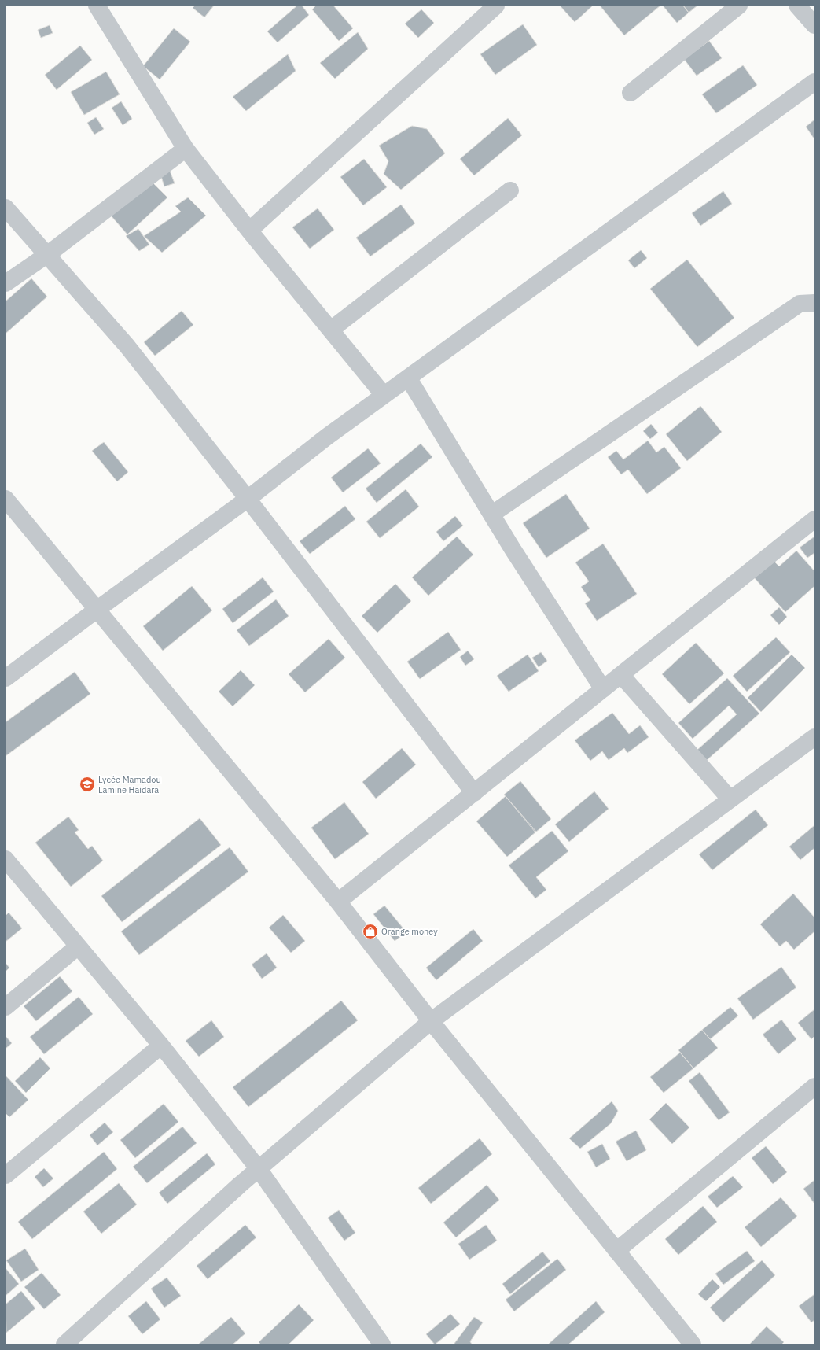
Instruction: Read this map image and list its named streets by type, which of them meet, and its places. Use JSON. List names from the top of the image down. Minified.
{"places":{"school or university":["Lycée Mamadou Lamine Haidara"],"shop":["Orange money"]}}
